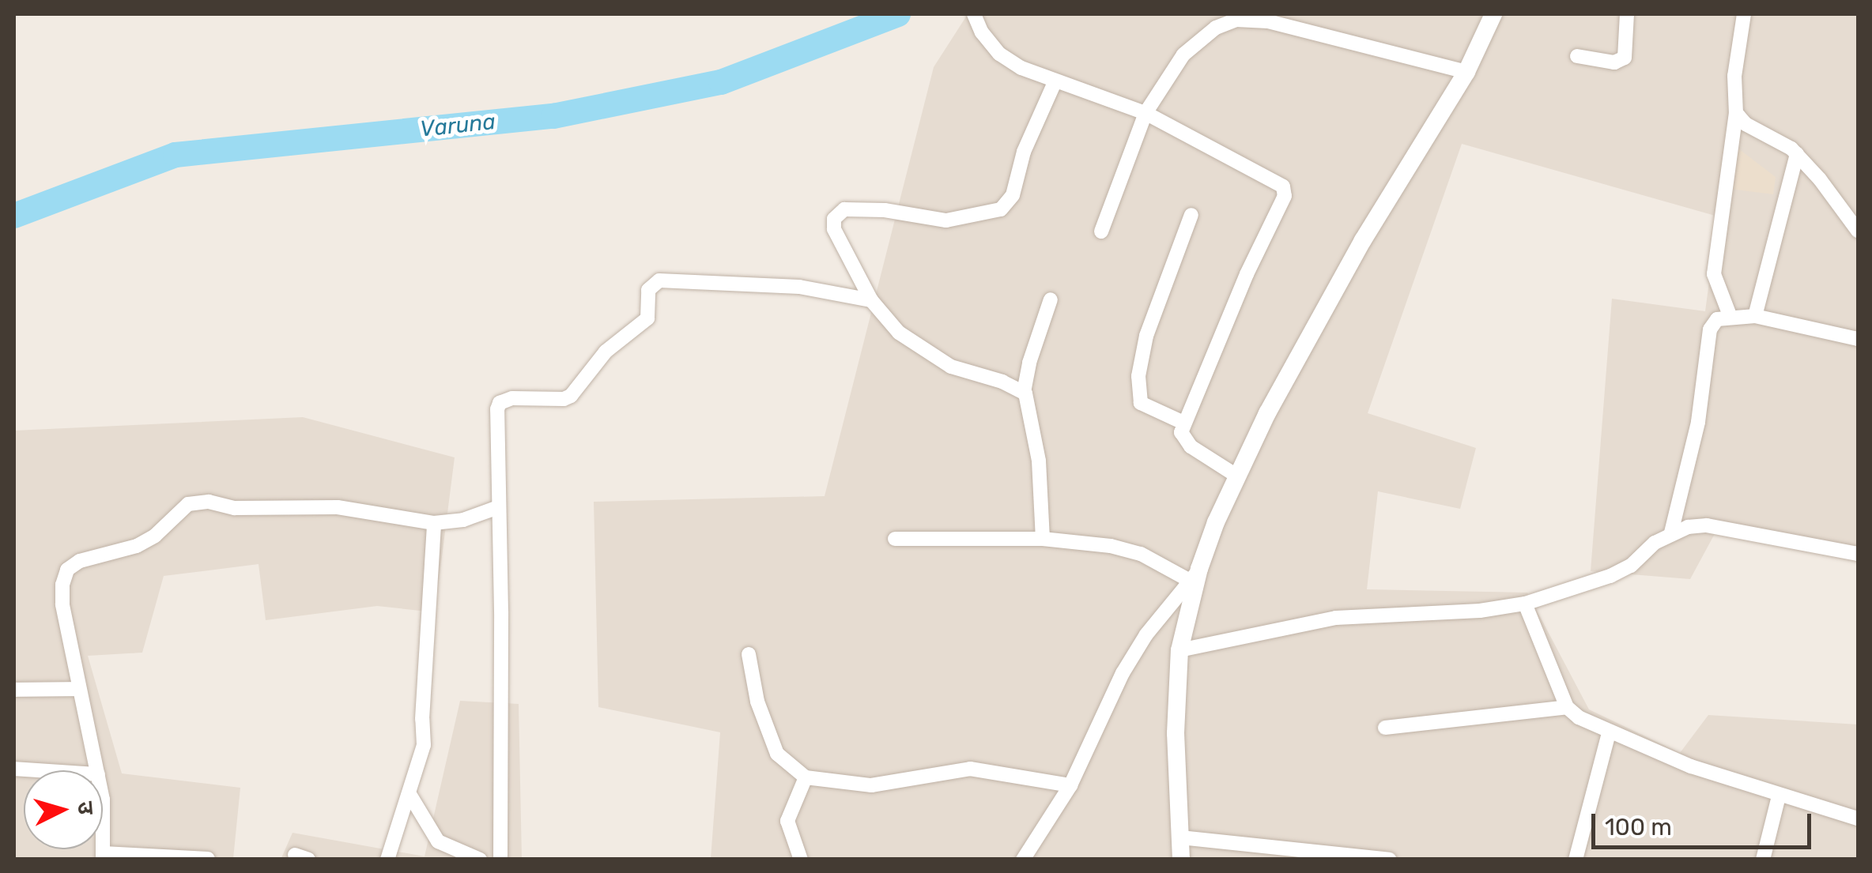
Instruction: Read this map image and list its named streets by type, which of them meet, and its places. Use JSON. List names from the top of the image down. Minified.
{"water":["Varuna"],"scale_bar":"100 m","north":"right"}
